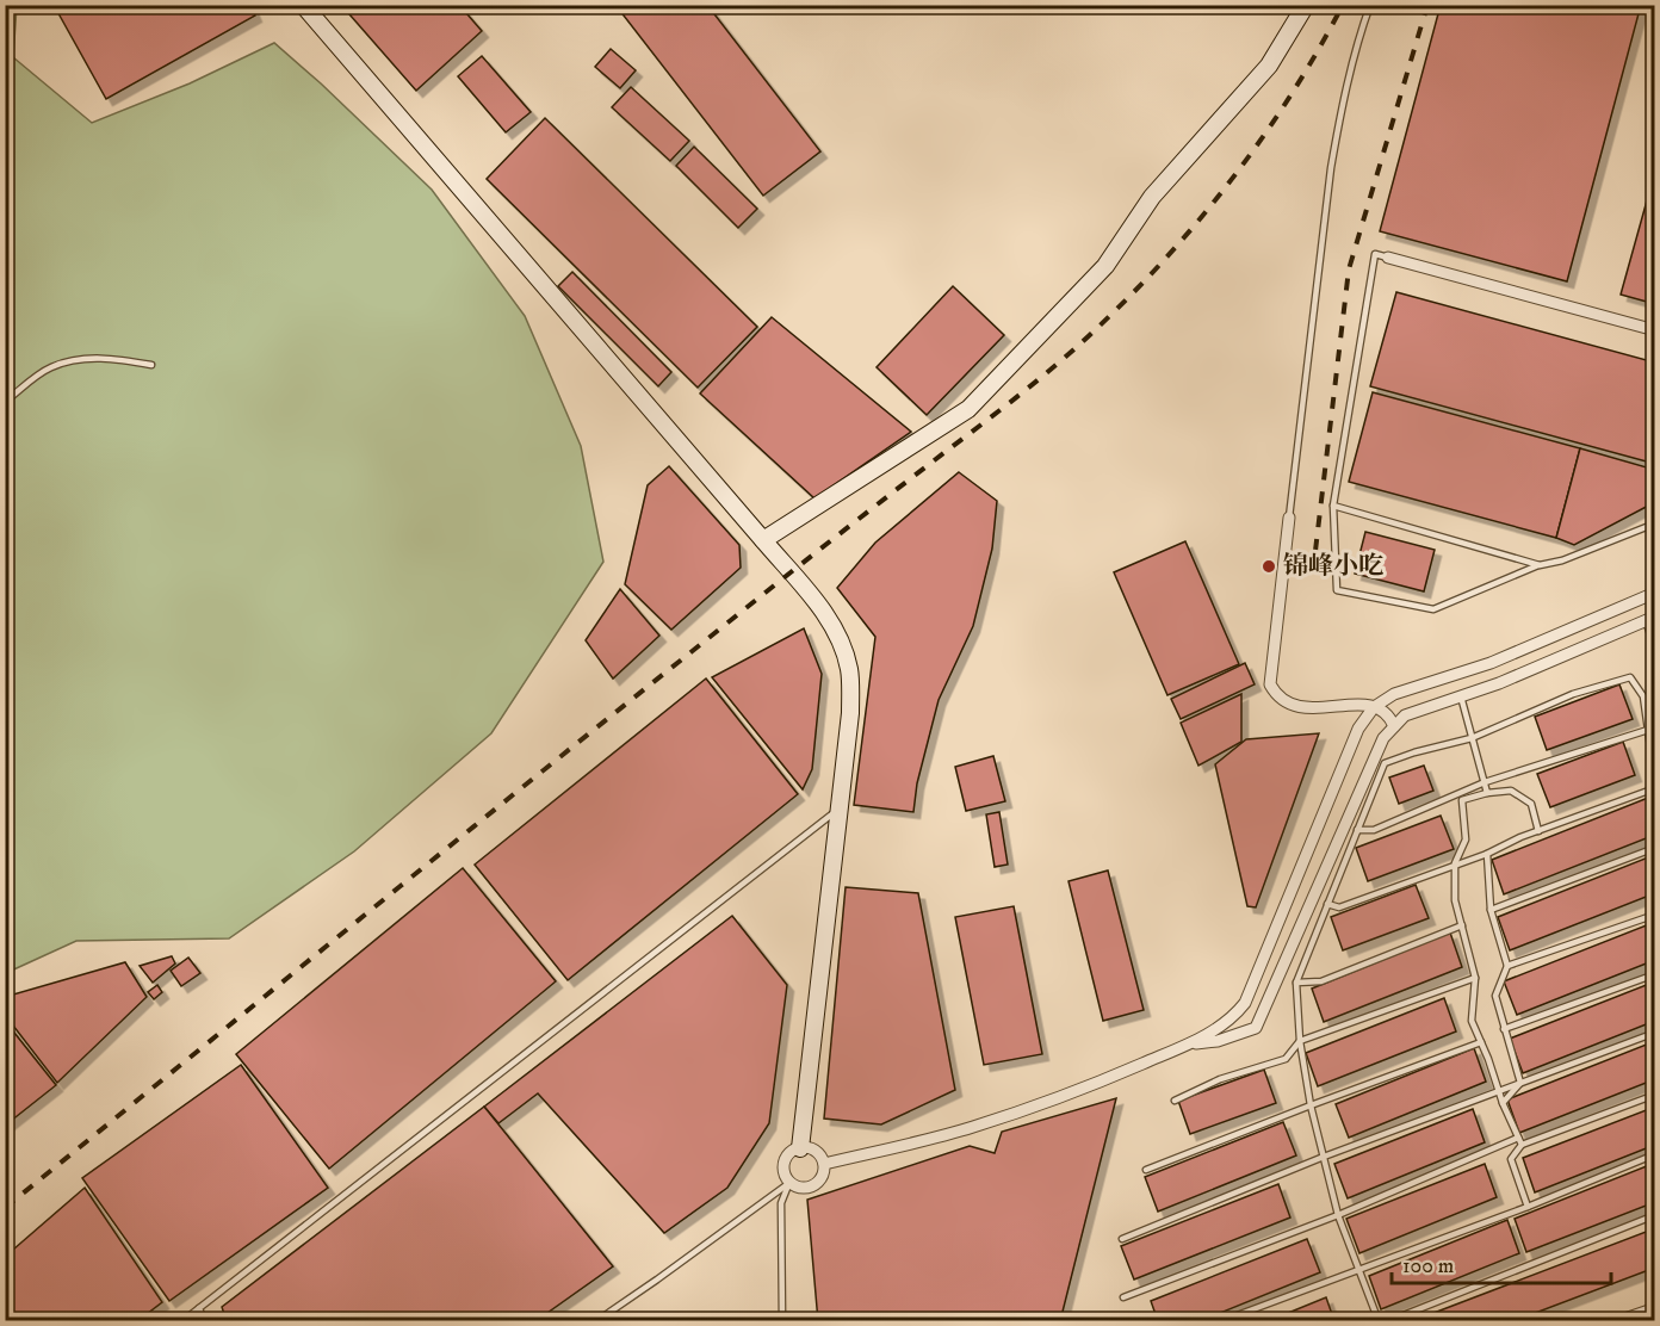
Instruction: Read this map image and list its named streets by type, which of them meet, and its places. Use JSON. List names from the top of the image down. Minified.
{"places":["锦峰小吃"],"scale_bar":"100 m"}
